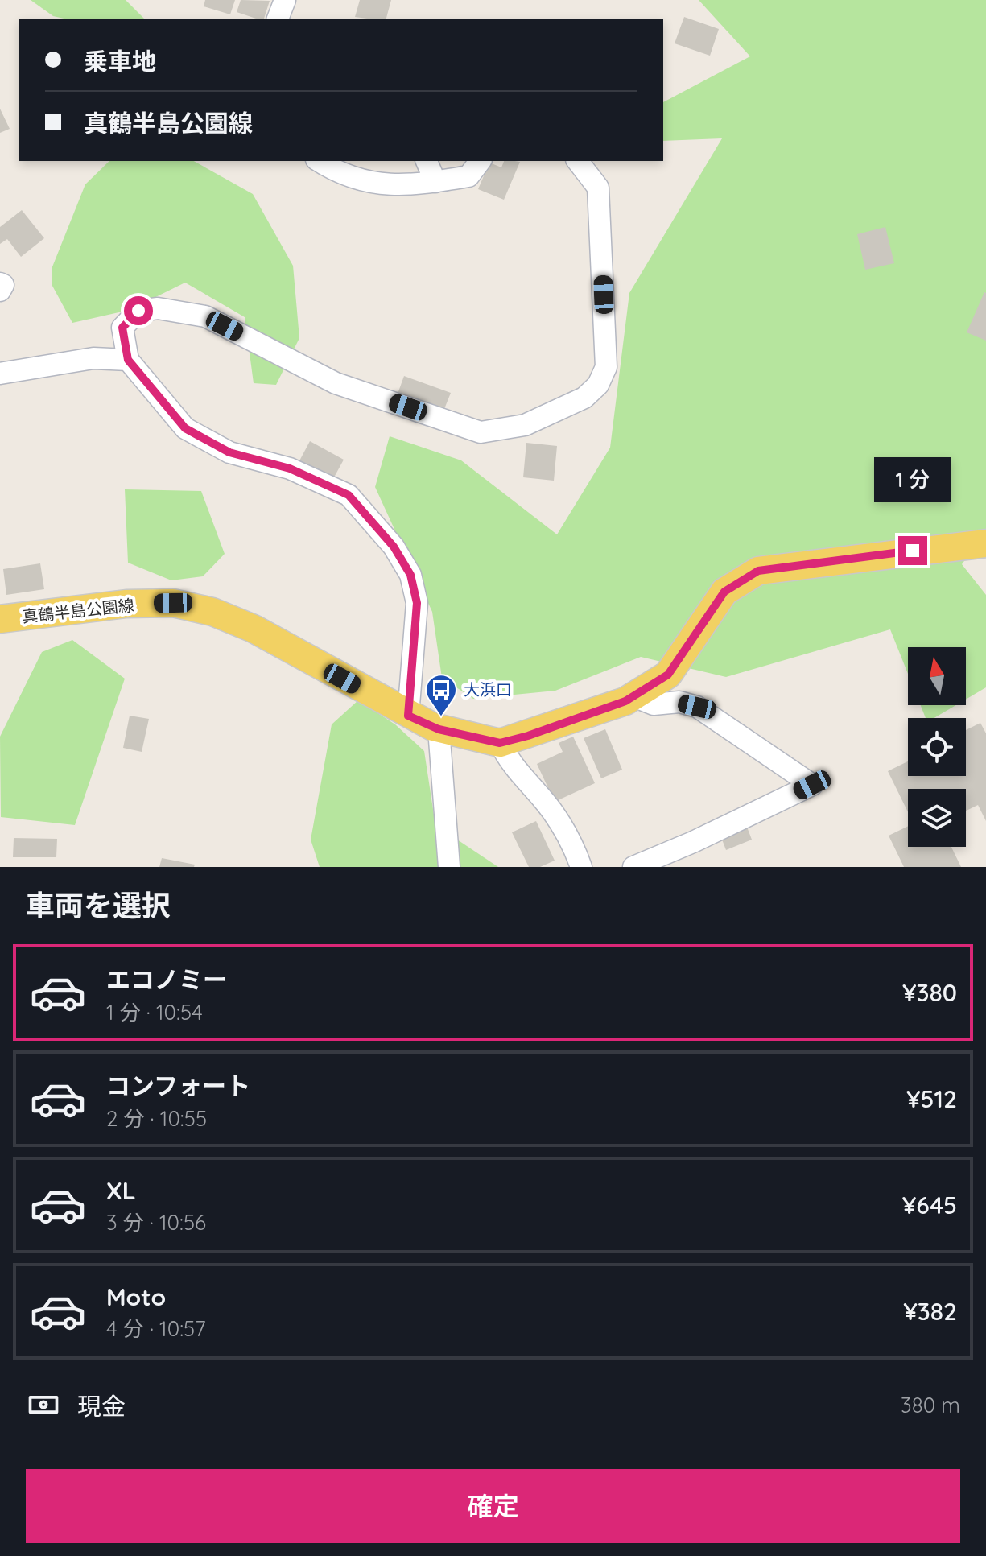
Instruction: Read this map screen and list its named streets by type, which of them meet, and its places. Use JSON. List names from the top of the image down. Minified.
{"streets":{"main road":["真鶴半島公園線"]},"places":{"bus stop":["大浜口"]},"north":"top","page":{"banner":["乗車地","真鶴半島公園線"],"bubble":"1 分","heading":"車両を選択","list":[{"name":"エコノミー","note":"1 分 · 10:54","value":"¥380"},{"name":"コンフォート","note":"2 分 · 10:55","value":"¥512"},{"name":"XL","note":"3 分 · 10:56","value":"¥645"},{"name":"Moto","note":"4 分 · 10:57","value":"¥382"}],"pay":["現金","380 m"],"buttons":"確定"}}
